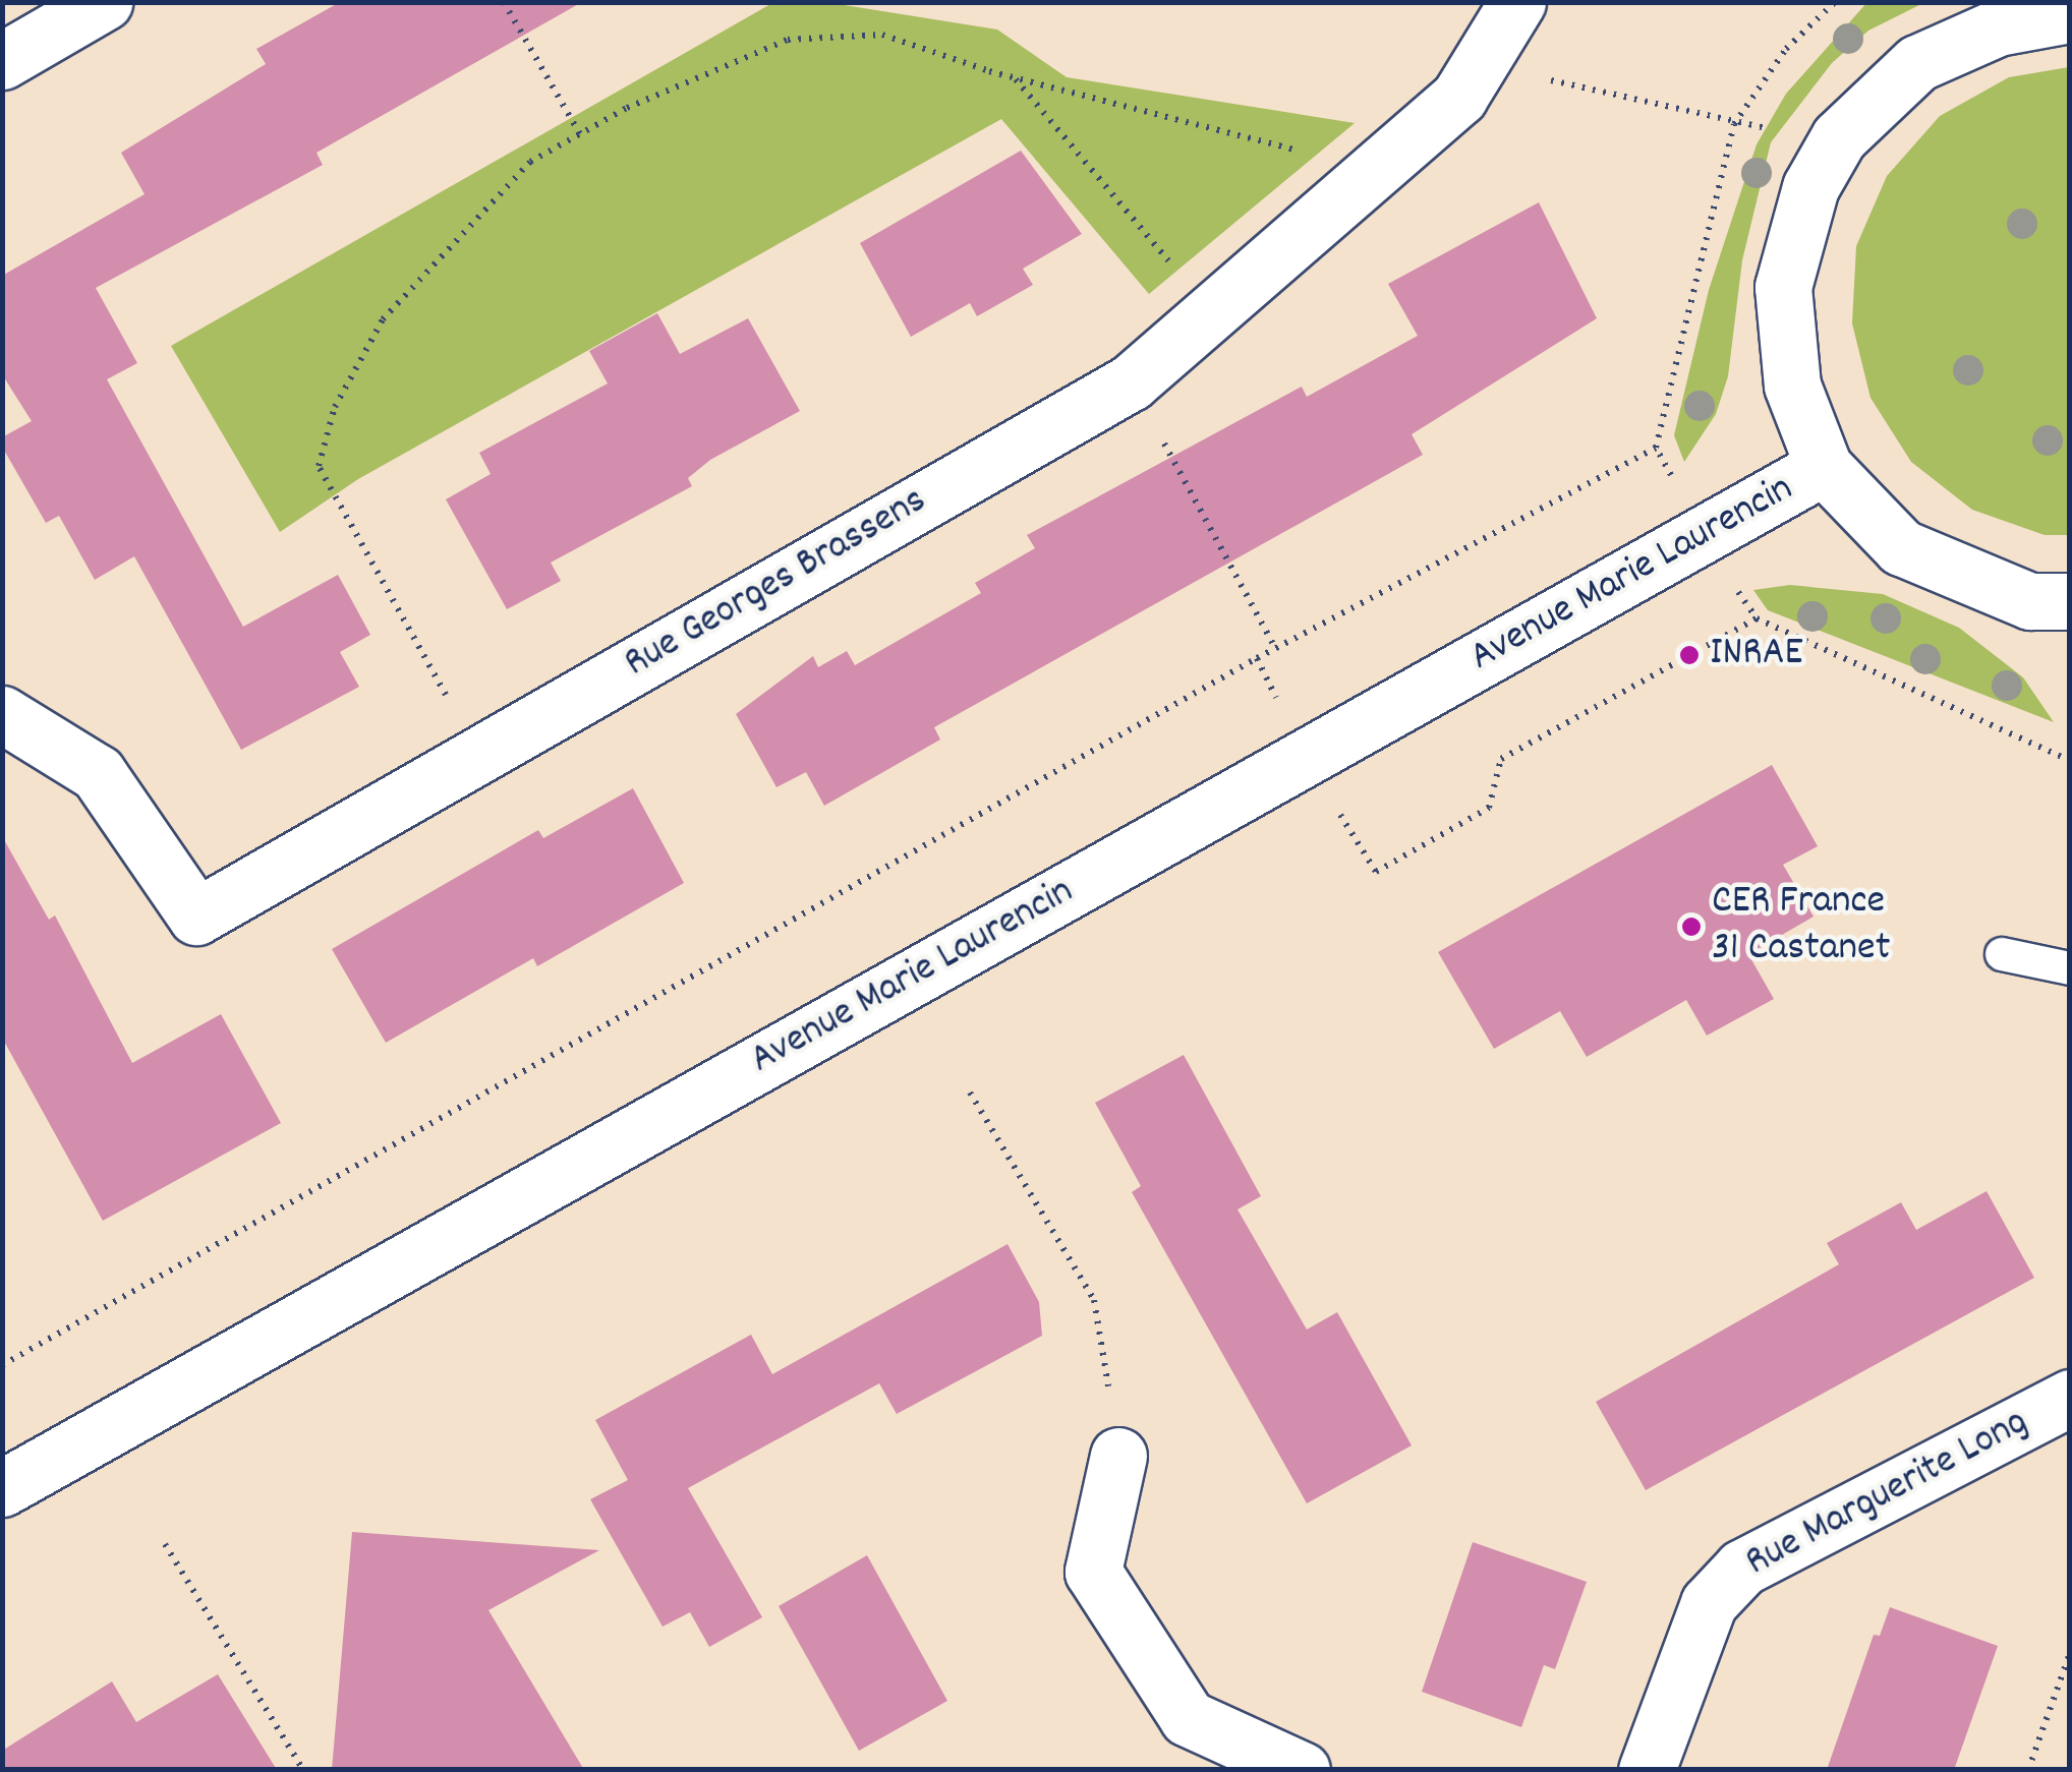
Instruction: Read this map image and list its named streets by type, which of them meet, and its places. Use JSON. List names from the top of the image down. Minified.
{"streets":{"street":["Avenue Marie Laurencin","Rue Georges Brassens","Rue Marguerite Long"]},"places":["INRAE","CER France 31 Castanet"]}
